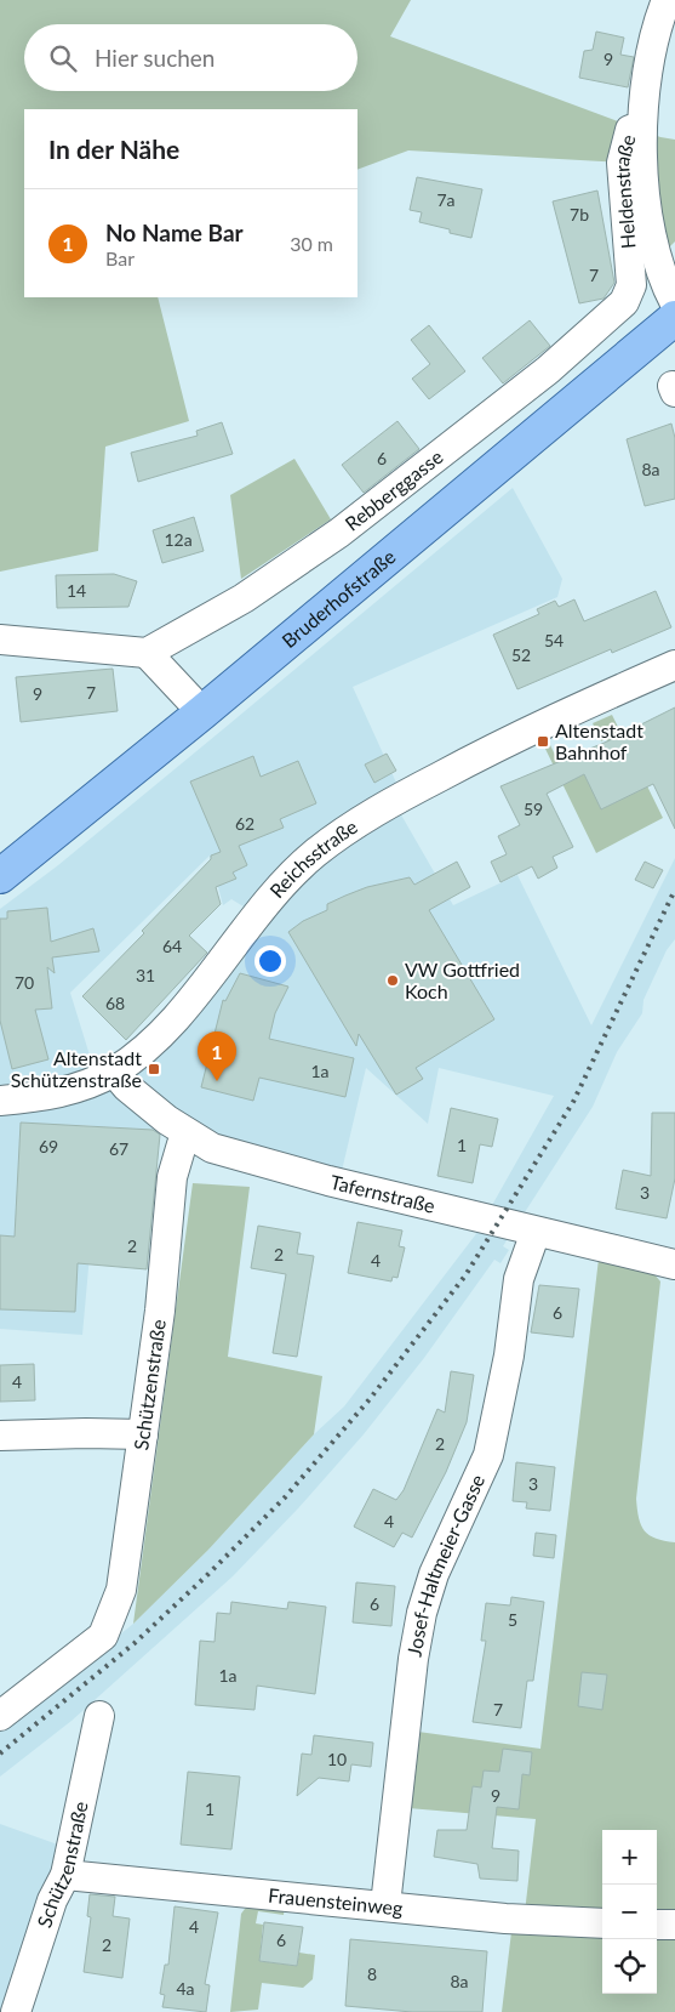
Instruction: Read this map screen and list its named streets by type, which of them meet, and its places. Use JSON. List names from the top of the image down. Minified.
{"streets":{"main road":["Bruderhofstraße"],"street":["Heldenstraße","Rebberggasse","Reichsstraße","Tafernstraße","Schützenstraße","Josef-Haltmeier-Gasse","Frauensteinweg"]},"crossings":[["Heldenstraße","Rebberggasse"],["Reichsstraße","Tafernstraße"],["Tafernstraße","Schützenstraße"],["Tafernstraße","Josef-Haltmeier-Gasse"],["Schützenstraße","Frauensteinweg"],["Josef-Haltmeier-Gasse","Frauensteinweg"]],"places":{"transit":["Altenstadt Bahnhof","Altenstadt Schützenstraße"],"other":["VW Gottfried Koch"]},"house_numbers":["9","7a","7b","7","6","8a","12a","14","54","52","7","9","59","62","64","31","70","68","1a","1","69","67","3","2","2","4","6","4","2","3","4","6","5","1a","7","10","9","1","4","6","2","8","8a","4a"],"page":{"search":"Hier suchen","heading":"In der Nähe","list":[{"mark":"1","name":"No Name Bar","note":"Bar","value":"30 m"}],"pins":"1","map_buttons":["+","−"]}}
